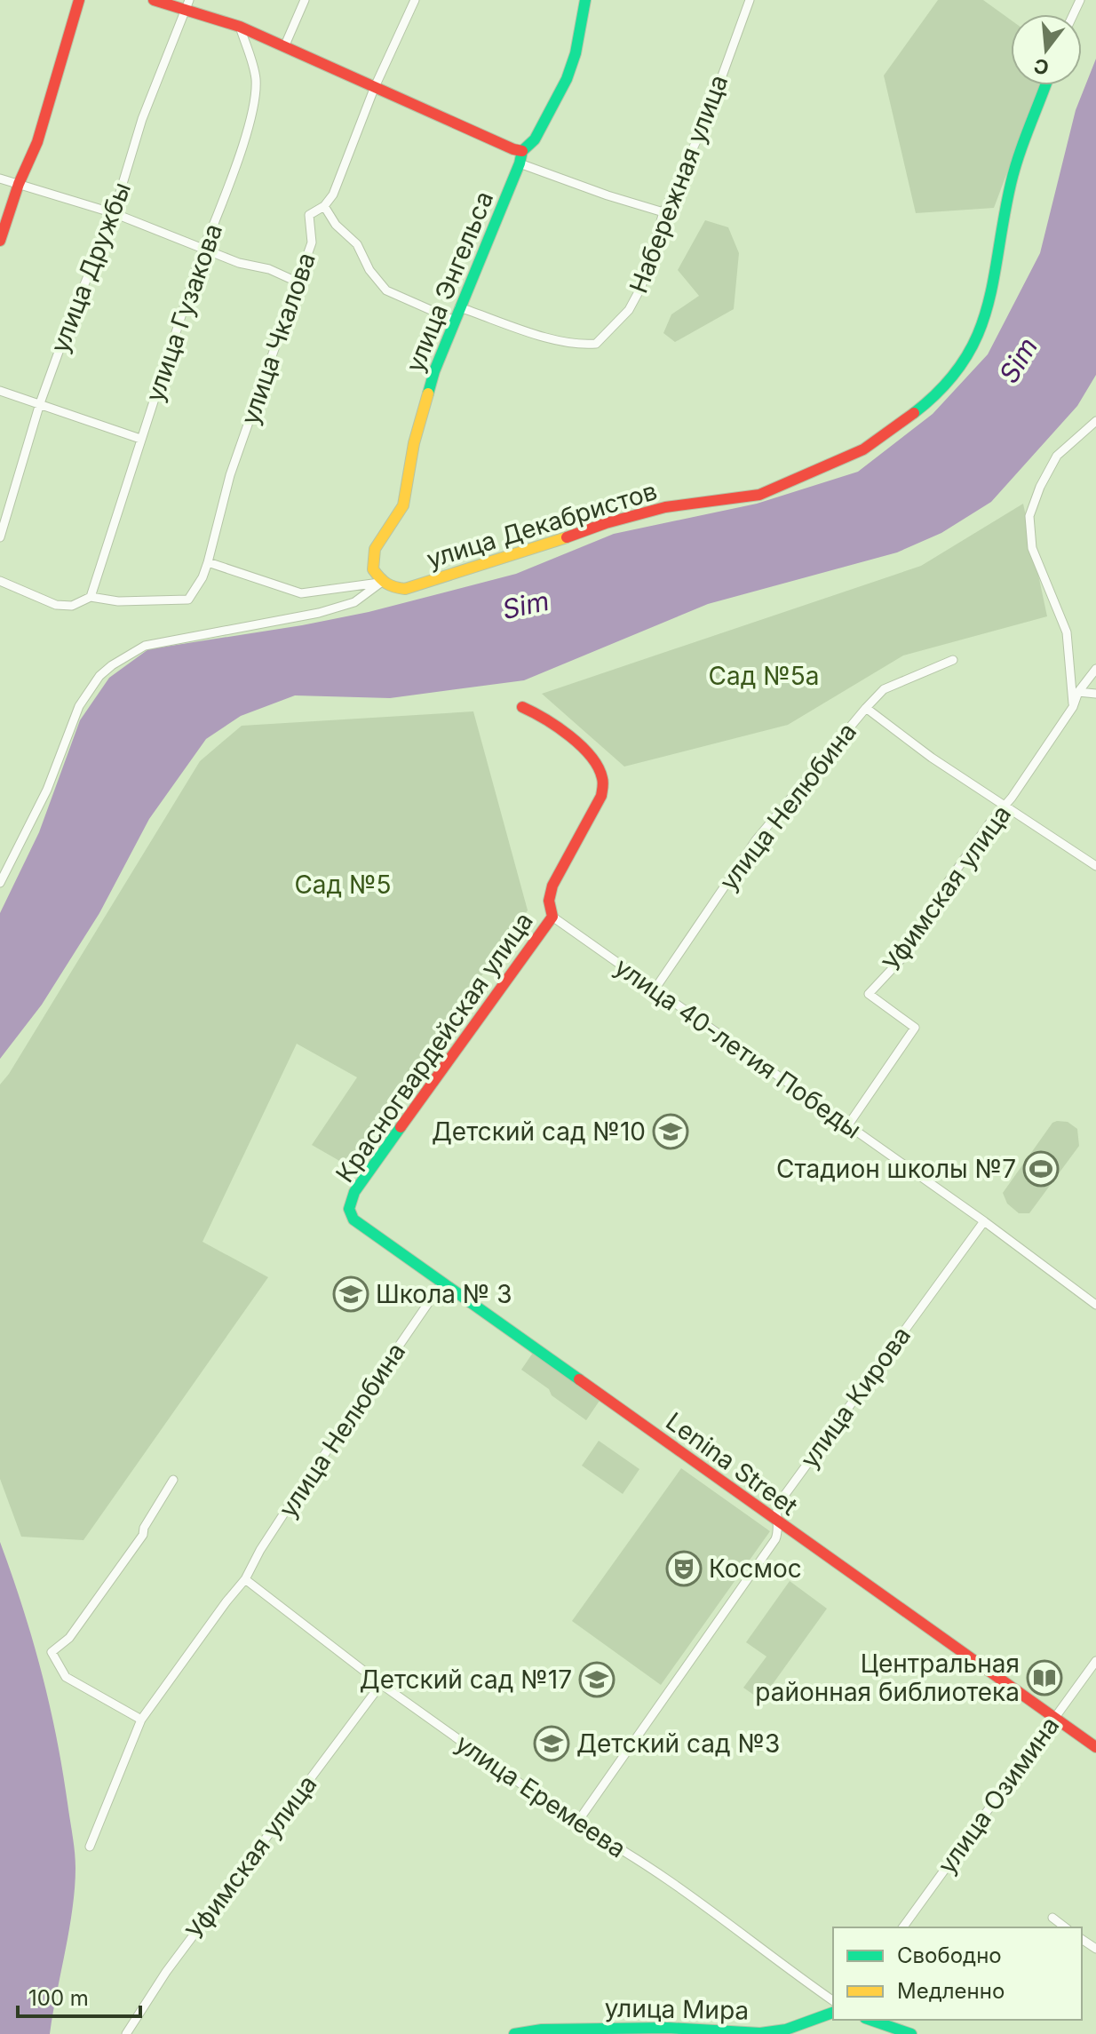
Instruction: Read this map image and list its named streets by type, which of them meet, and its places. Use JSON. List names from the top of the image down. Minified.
{"streets":{"street":["Набережная улица","улица Дружбы","улица Энгельса","улица Гузакова","улица Чкалова","улица Декабристов","улица Нелюбина","Уфимская улица","Красногвардейская улица","улица 40-летия Победы","улица Кирова","Lenina Street","улица Озимина","улица Еремеева","улица Мира"]},"crossings":[["Набережная улица","улица Энгельса"],["улица Энгельса","улица Декабристов"],["улица Гузакова","улица Чкалова"],["улица Нелюбина","улица 40-летия Победы"],["улица Нелюбина","Lenina Street"],["улица Нелюбина","улица Еремеева"],["Уфимская улица","улица 40-летия Победы"],["Уфимская улица","улица Еремеева"],["Красногвардейская улица","улица 40-летия Победы"],["Красногвардейская улица","Lenina Street"],["улица 40-летия Победы","улица Кирова"],["улица Кирова","Lenina Street"],["улица Кирова","улица Еремеева"],["Lenina Street","улица Озимина"]],"water":["Sim"],"parks":["Сад №5а","Сад №5"],"places":{"school or university":["Детский сад №10","Школа № 3","Детский сад №17","Детский сад №3"],"sports":["Стадион школы №7"],"theatre":["Космос"],"library":["Центральная районная библиотека"]},"legend":["Свободно","Медленно"],"scale_bar":"100 m","north":"bottom"}
